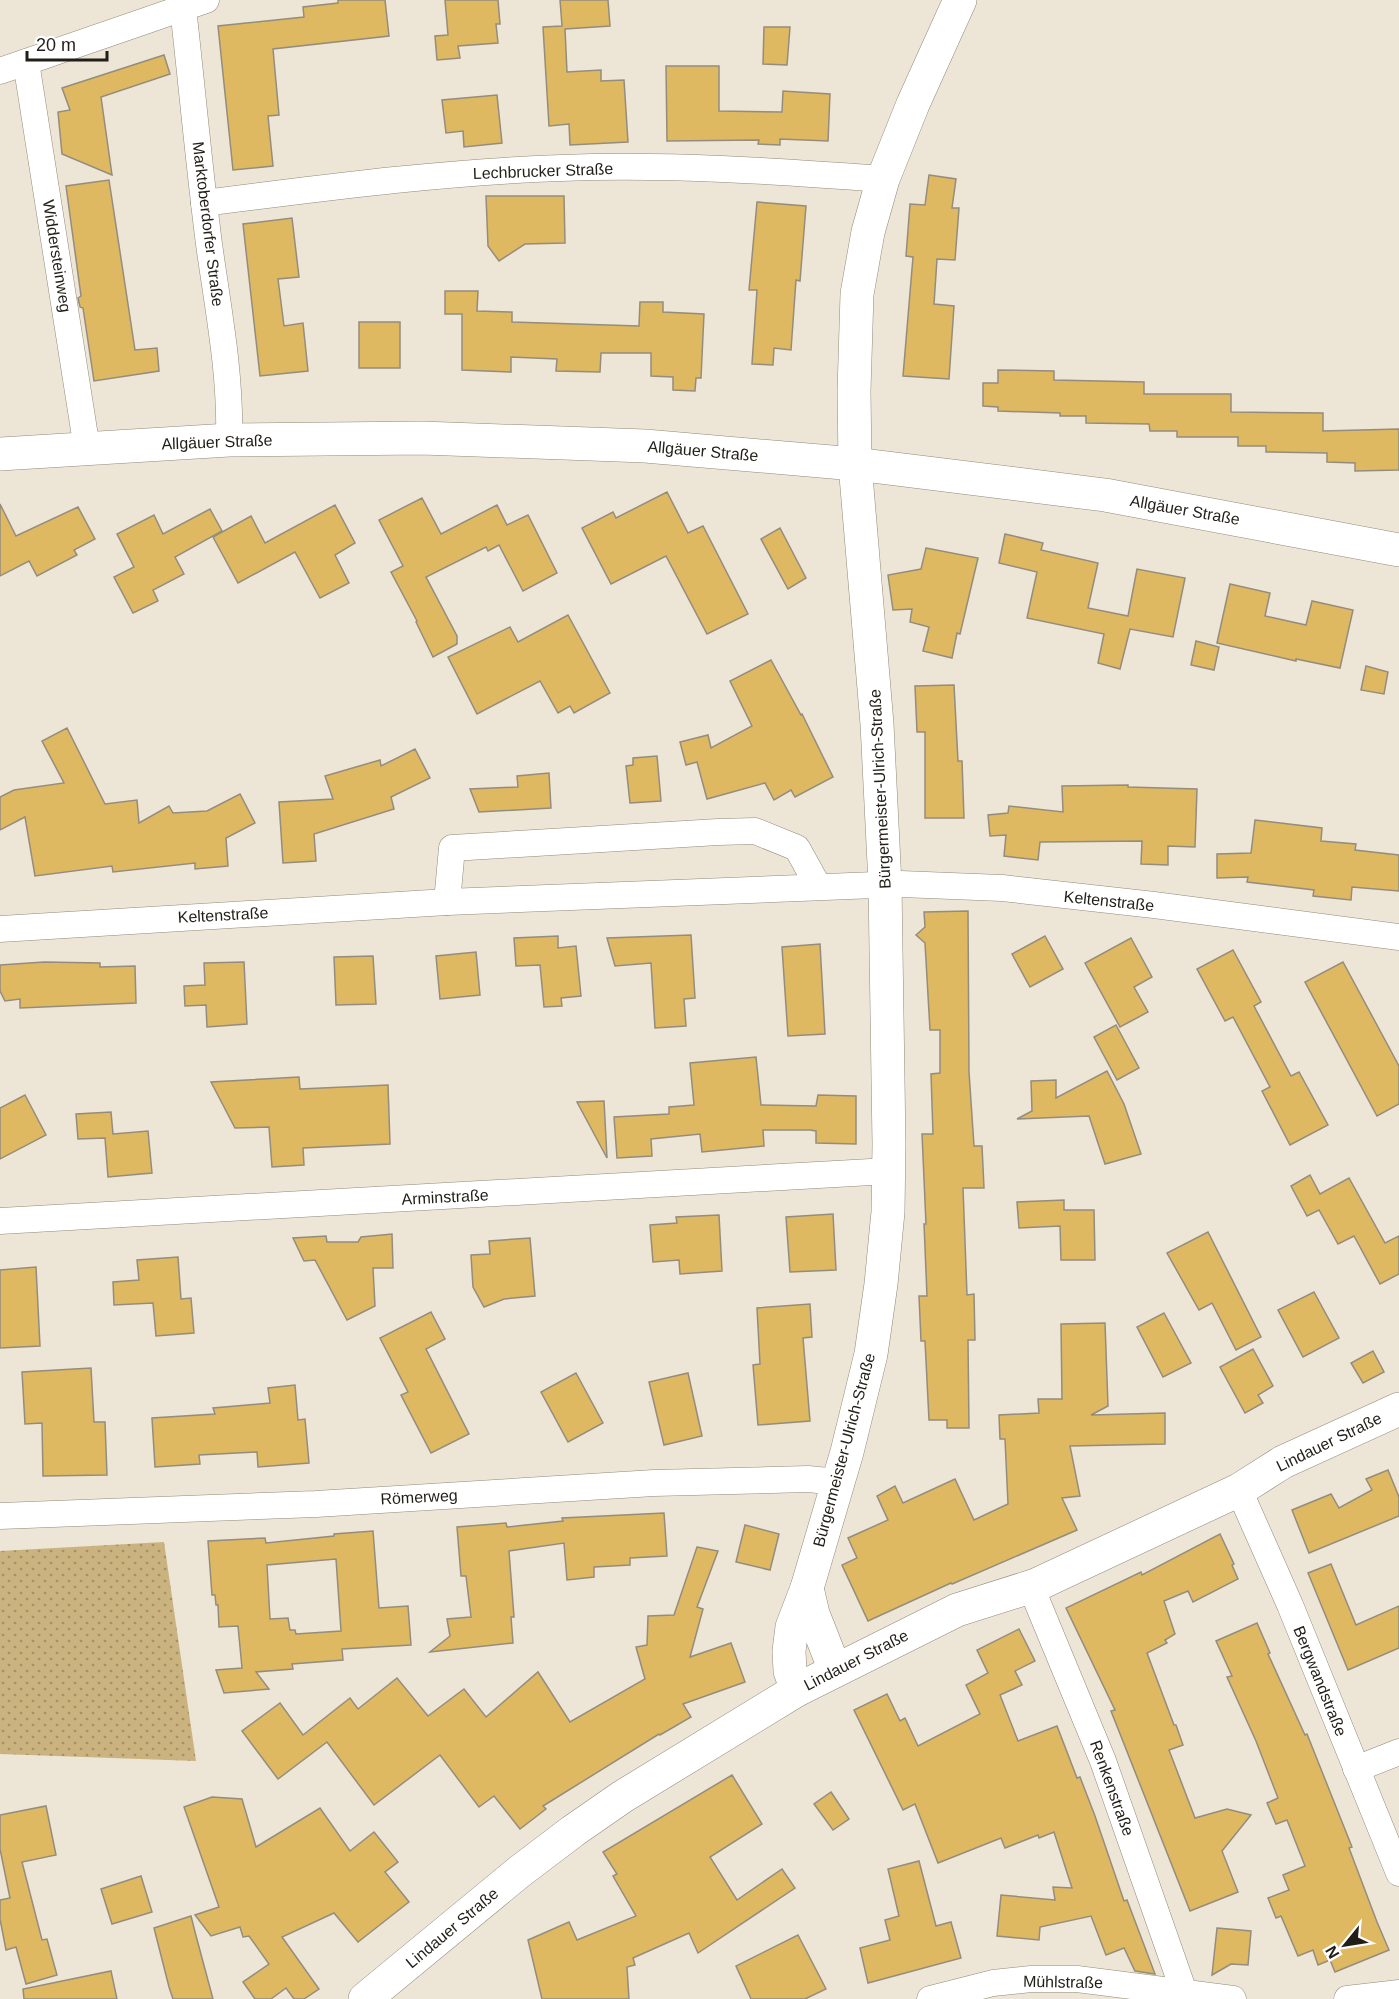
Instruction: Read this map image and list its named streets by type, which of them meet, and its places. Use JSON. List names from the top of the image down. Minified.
{"streets":{"street":["Lechbrucker Straße","Marktoberdorfer Straße","Widdersteinweg","Allgäuer Straße","Bürgermeister-Ulrich-Straße","Keltenstraße","Arminstraße","Lindauer Straße","Römerweg","Bergwandstraße","Renkenstraße","Mühlstraße"]},"crossings":[["Lechbrucker Straße","Marktoberdorfer Straße"],["Lechbrucker Straße","Bürgermeister-Ulrich-Straße"],["Marktoberdorfer Straße","Allgäuer Straße"],["Widdersteinweg","Allgäuer Straße"],["Allgäuer Straße","Bürgermeister-Ulrich-Straße"],["Bürgermeister-Ulrich-Straße","Keltenstraße"],["Bürgermeister-Ulrich-Straße","Arminstraße"],["Bürgermeister-Ulrich-Straße","Lindauer Straße"],["Bürgermeister-Ulrich-Straße","Römerweg"],["Lindauer Straße","Bergwandstraße"],["Lindauer Straße","Renkenstraße"],["Renkenstraße","Mühlstraße"]],"scale_bar":"20 m","north":"bottom left"}
